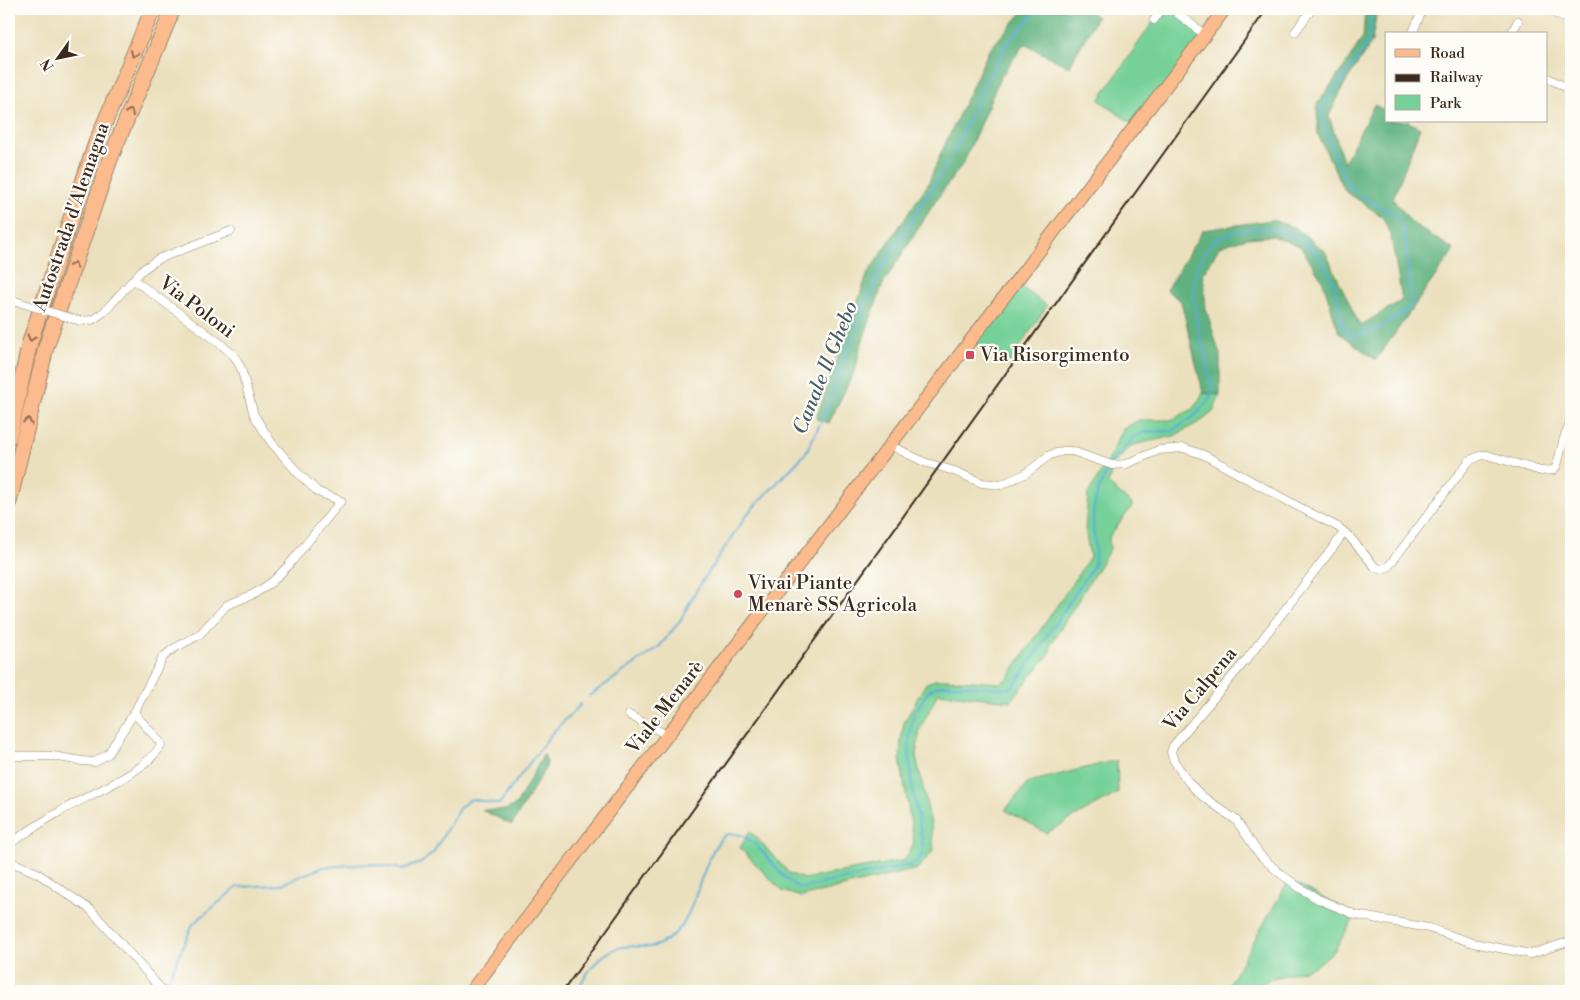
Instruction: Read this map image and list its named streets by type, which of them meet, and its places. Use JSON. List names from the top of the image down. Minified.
{"streets":{"highway":["Autostrada d'Alemagna"],"main road":["Viale Menarè"],"street":["Via Poloni","Via Calpena"]},"water":["Canale Il Ghebo"],"places":{"transit":["Via Risorgimento"],"other":["Vivai Piante Menarè SS Agricola"]},"legend":["Road","Railway","Park"],"north":"bottom left"}
